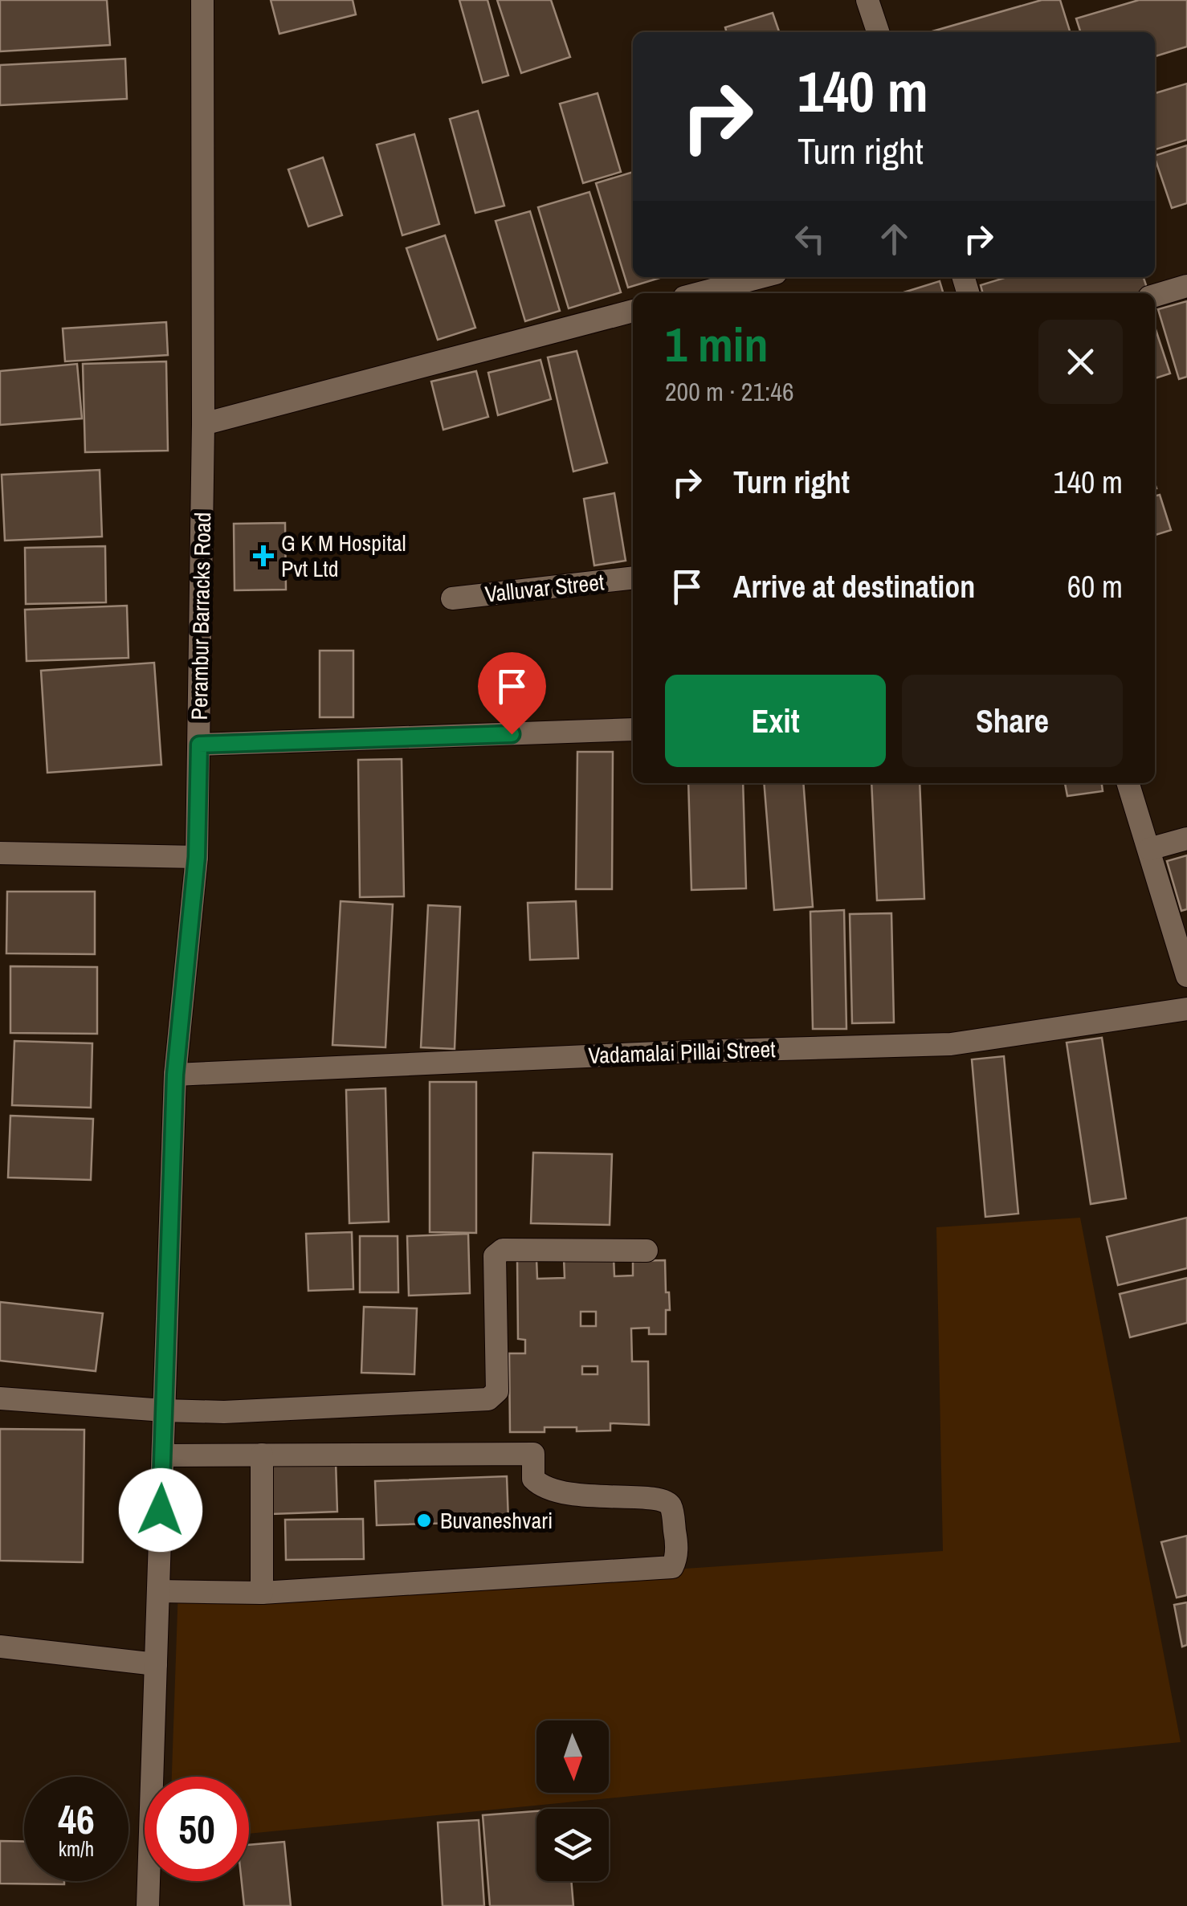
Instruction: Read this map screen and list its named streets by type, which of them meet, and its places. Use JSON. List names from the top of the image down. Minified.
{"streets":{"street":["Valluvar Street","Perambur Barracks Road","Vadamalai Pillai Street"]},"crossings":[["Perambur Barracks Road","Vadamalai Pillai Street"]],"places":{"health":["G K M Hospital Pvt Ltd"],"other":["Buvaneshvari"]},"north":"bottom","page":{"turn":["140 m","Turn right"],"heading":["1 min","200 m · 21:46"],"list":[{"name":"Turn right","value":"140 m"},{"name":"Arrive at destination","value":"60 m"}],"buttons":["Exit","Share"],"speed":"46 km/h","limit":"50"}}
